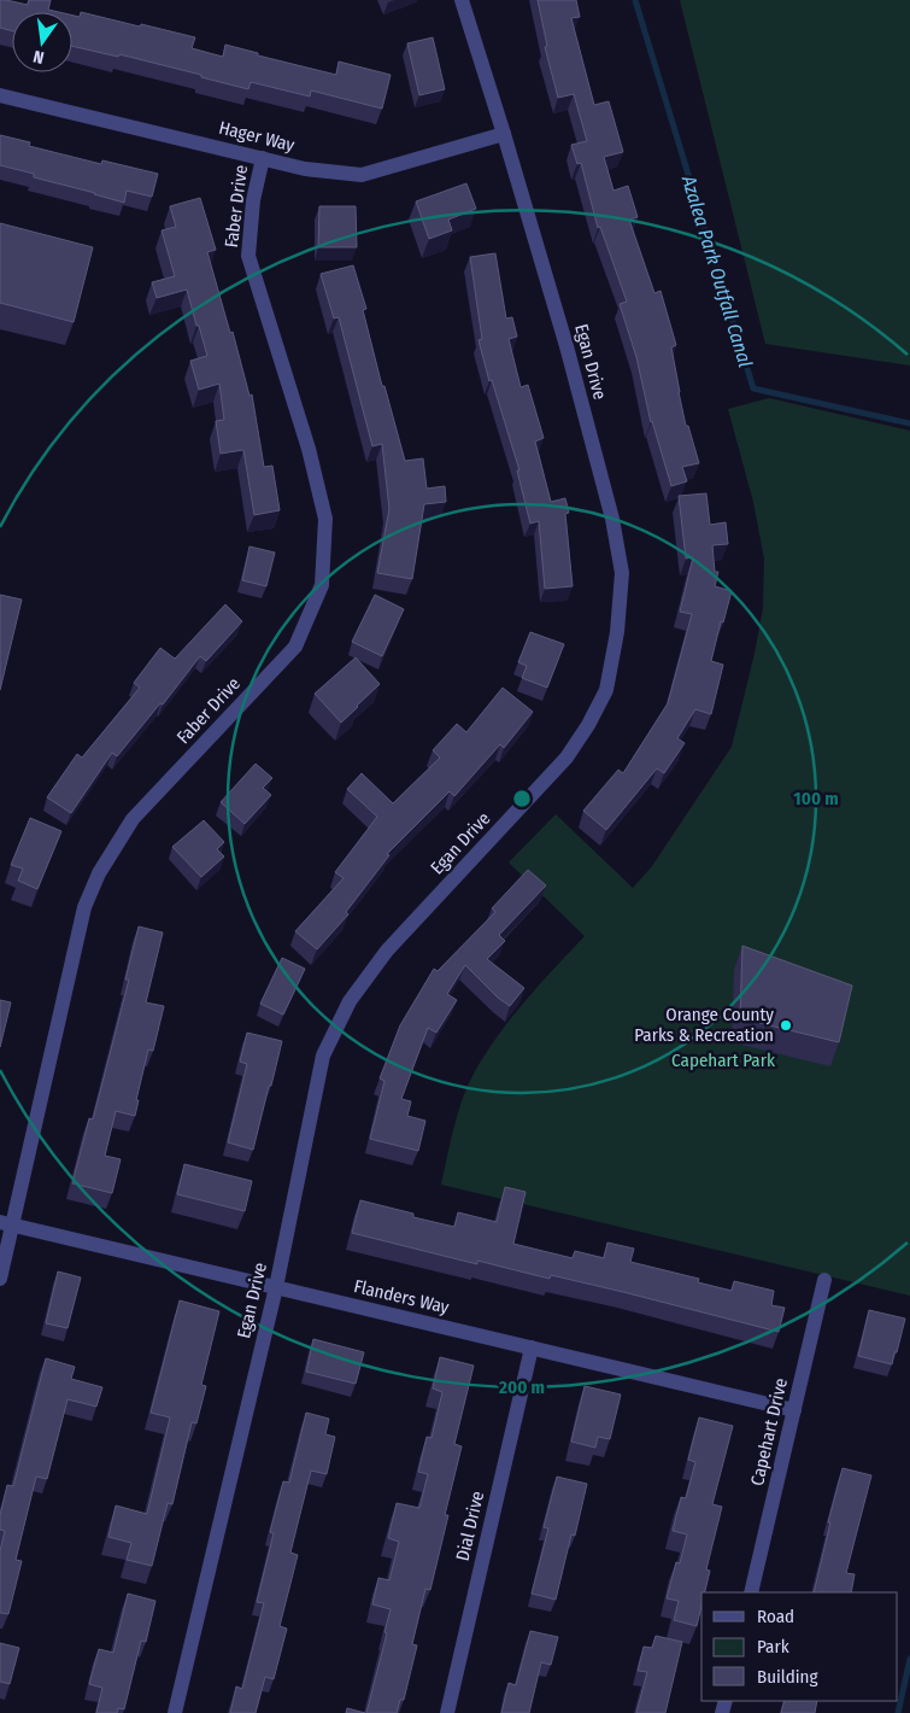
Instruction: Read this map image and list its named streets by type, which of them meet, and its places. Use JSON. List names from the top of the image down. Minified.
{"streets":{"street":["Hager Way","Faber Drive","Egan Drive","Flanders Way","Capehart Drive","Dial Drive"]},"crossings":[["Hager Way","Faber Drive"],["Hager Way","Egan Drive"],["Faber Drive","Flanders Way"],["Egan Drive","Flanders Way"],["Flanders Way","Capehart Drive"],["Flanders Way","Dial Drive"]],"water":["Azalea Park Outfall Canal"],"parks":["Capehart Park"],"places":["Orange County Parks & Recreation"],"legend":["Road","Park","Building"],"north":"bottom","rings":["100 m","200 m"]}
